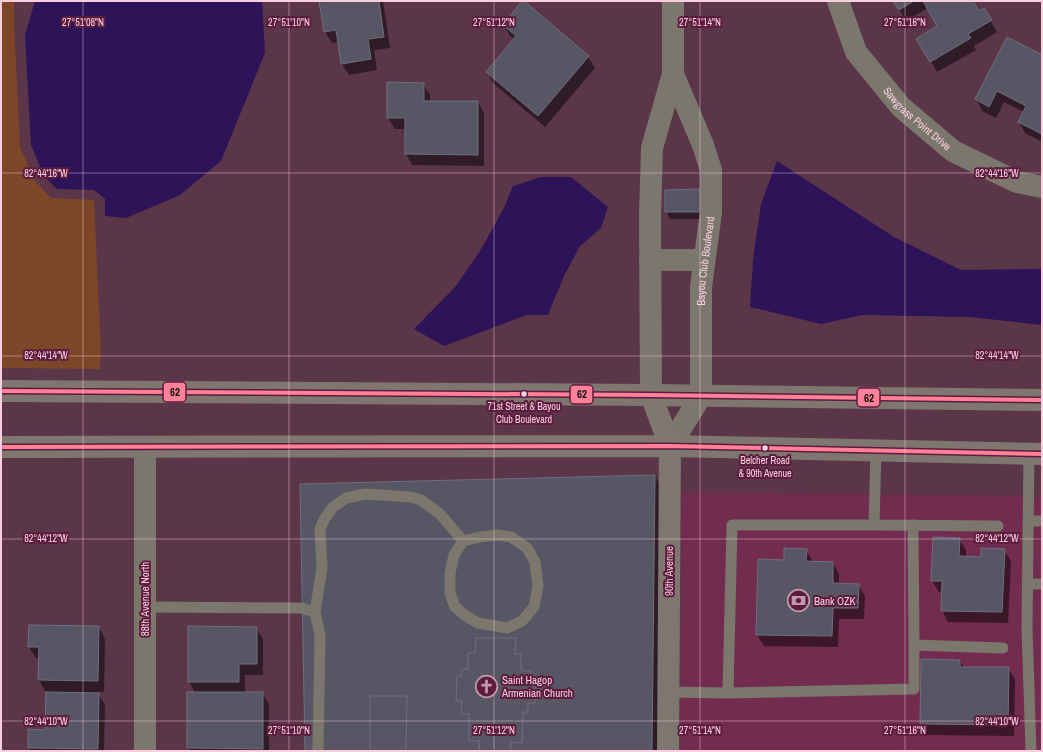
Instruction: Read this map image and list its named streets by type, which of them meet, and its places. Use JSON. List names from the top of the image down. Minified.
{"streets":{"main road":["90th Avenue"],"street":["Sawgrass Point Drive","Bayou Club Boulevard","88th Avenue North"]},"crossings":[["Bayou Club Boulevard","90th Avenue"]],"places":{"other":["71st Street & Bayou Club Boulevard","Belcher Road & 90th Avenue"],"bank":["Bank OZK"],"church":["Saint Hagop Armenian Church"]},"lines":["transit line 62"],"coordinates":["27°51'08\"N","27°51'10\"N","27°51'12\"N","27°51'14\"N","27°51'16\"N","82°44'16\"W","82°44'14\"W","82°44'12\"W","82°44'10\"W"]}
